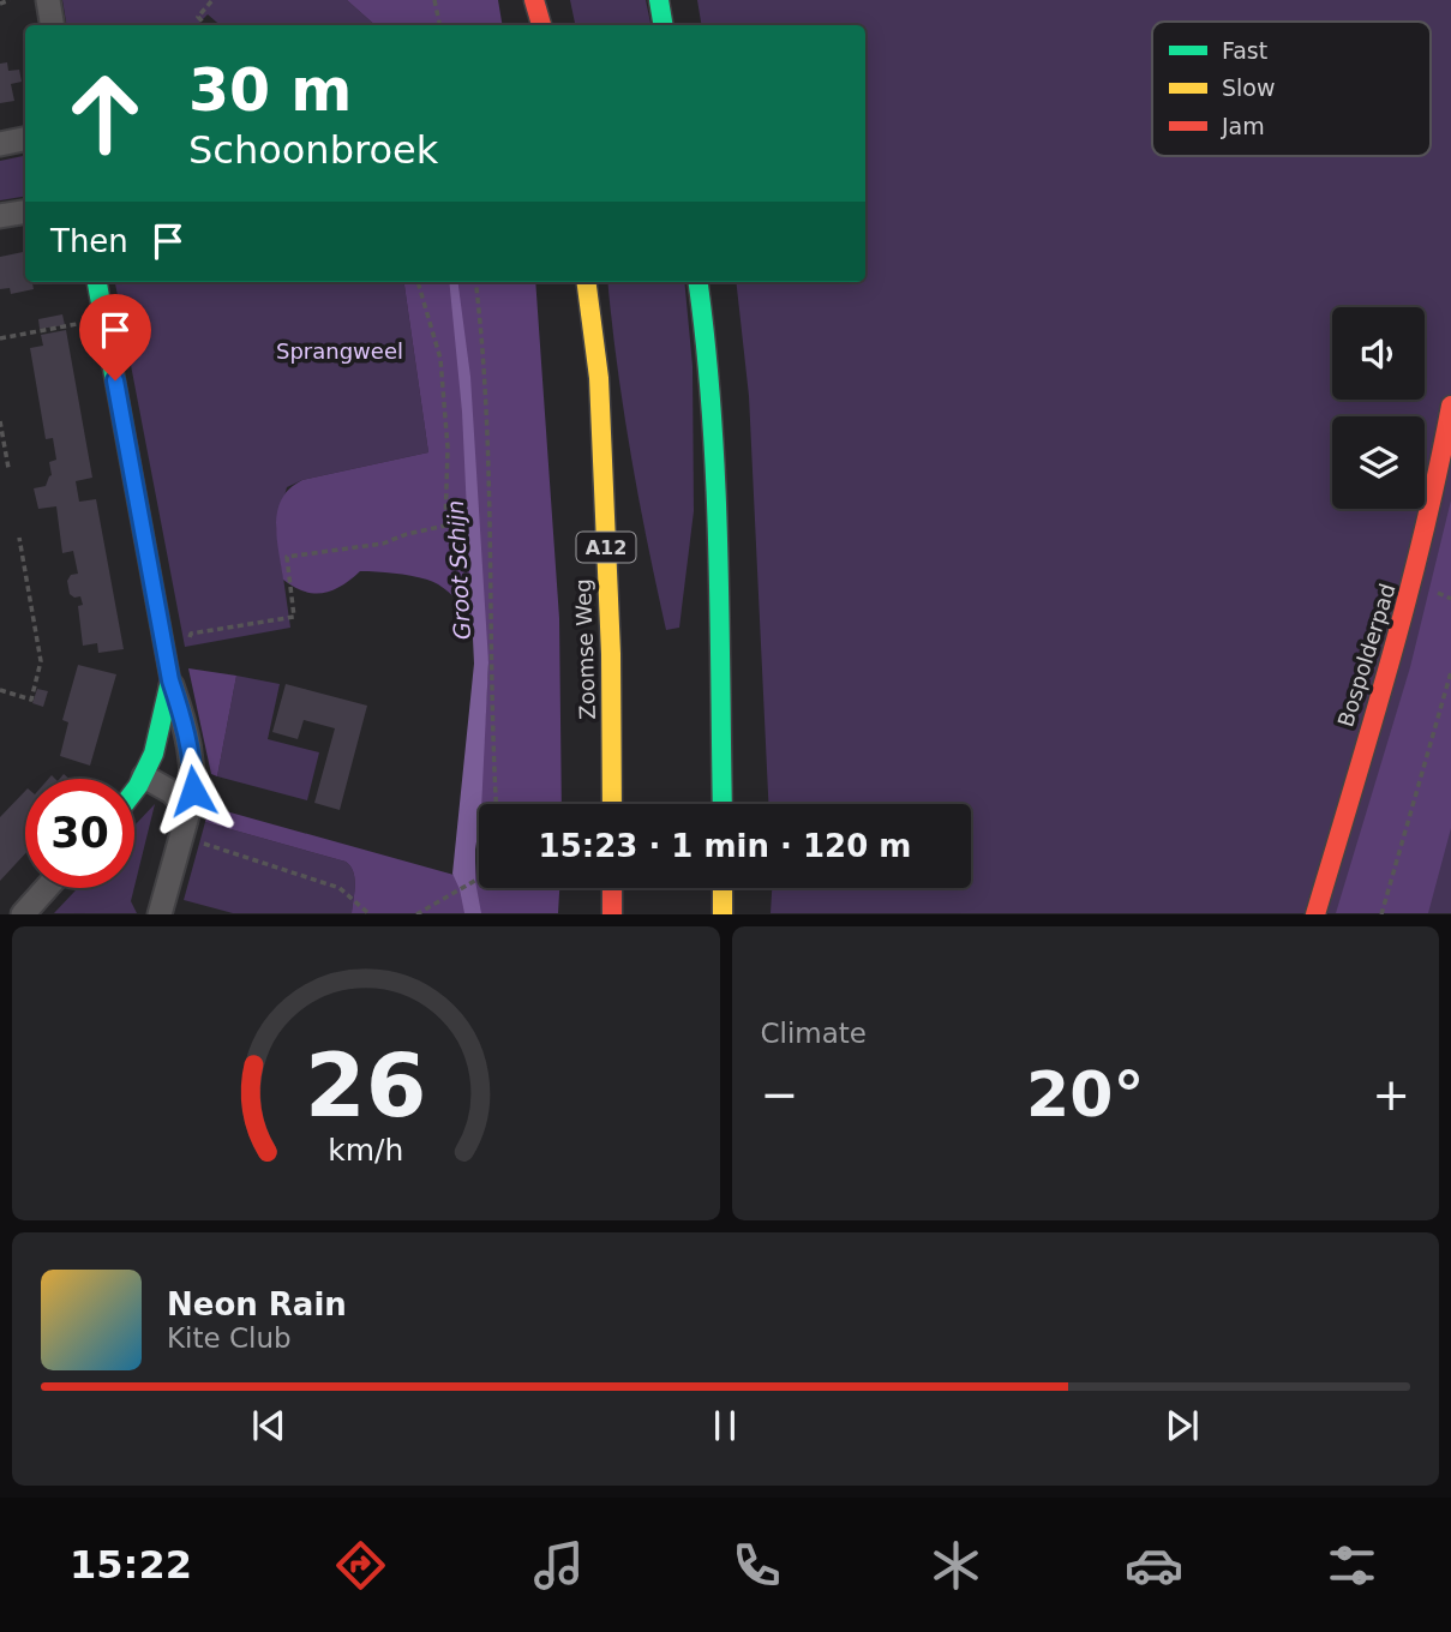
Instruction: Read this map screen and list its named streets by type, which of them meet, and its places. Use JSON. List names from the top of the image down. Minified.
{"streets":{"main road":["A12","Zoomse Weg","Bospolderpad"]},"water":["Groot Schijn"],"parks":["Sprangweel"],"legend":["Fast","Slow","Jam"],"page":{"turn":["30 m","Schoonbroek"],"then":"Then","limit":"30","trip":"15:23 · 1 min · 120 m","tile":"Climate","heat":["−","20°","+"],"song":["Neon Rain","Kite Club"],"tabs":"15:22","gauge":["26","km/h"]}}
